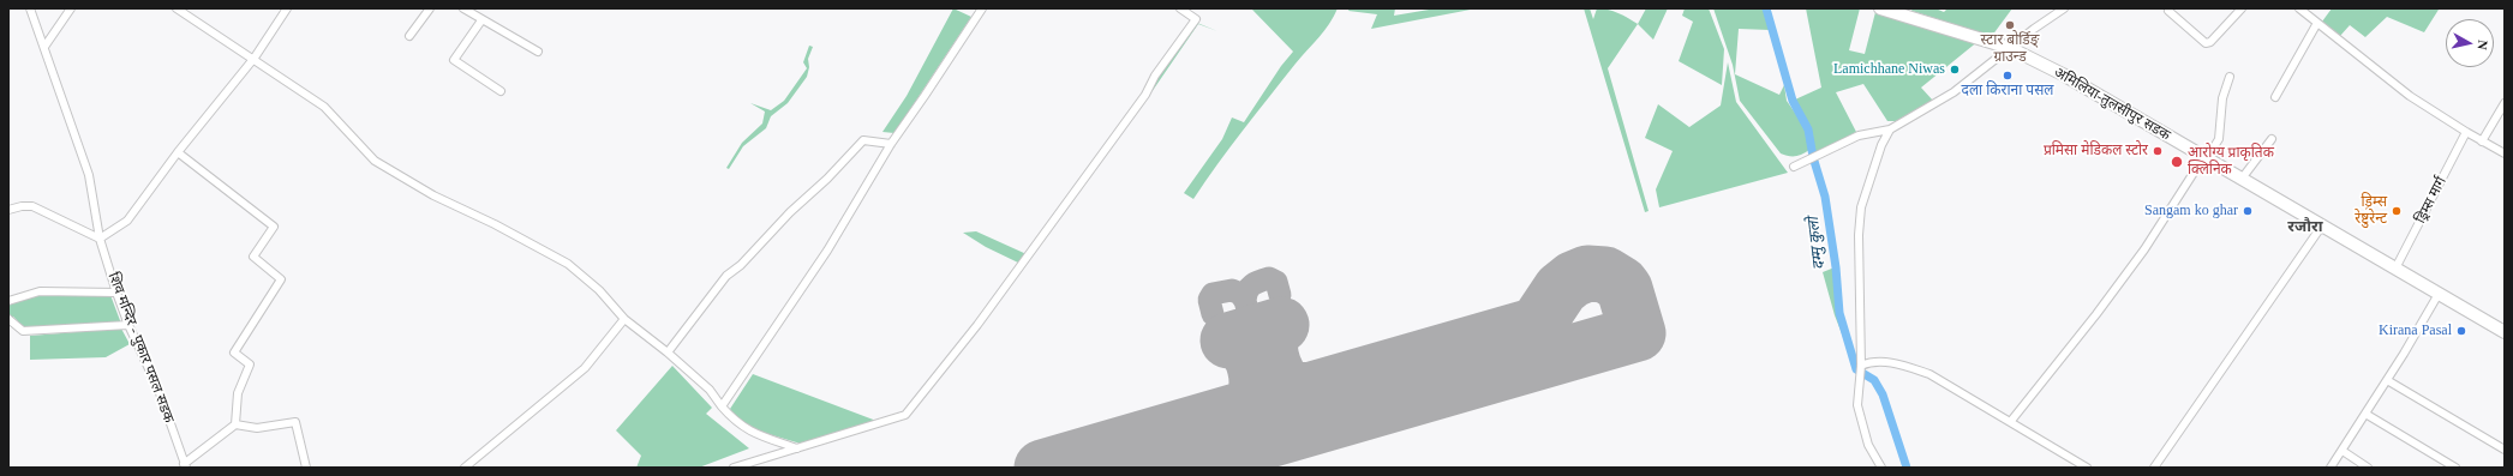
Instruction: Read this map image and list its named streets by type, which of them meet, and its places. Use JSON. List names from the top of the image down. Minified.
{"streets":{"main road":["अमिलिया-तुलसीपुर सडक"],"street":["ड्रिम्स मार्ग","शिव मन्दिर - पुकार पसल सडक"]},"crossings":[["अमिलिया-तुलसीपुर सडक","ड्रिम्स मार्ग"]],"districts":["रजौरा"],"water":["दम्मु कुलो"],"places":["स्टार बोर्डिङ् ग्राउन्ड","Lamichhane Niwas","दला किराना पसल","प्रमिसा मेडिकल स्टोर","आरोग्य प्राकृतिक क्लिनिक","Sangam ko ghar","ड्रिम्स रेष्टुरेन्ट","Kirana Pasal"],"north":"right"}
